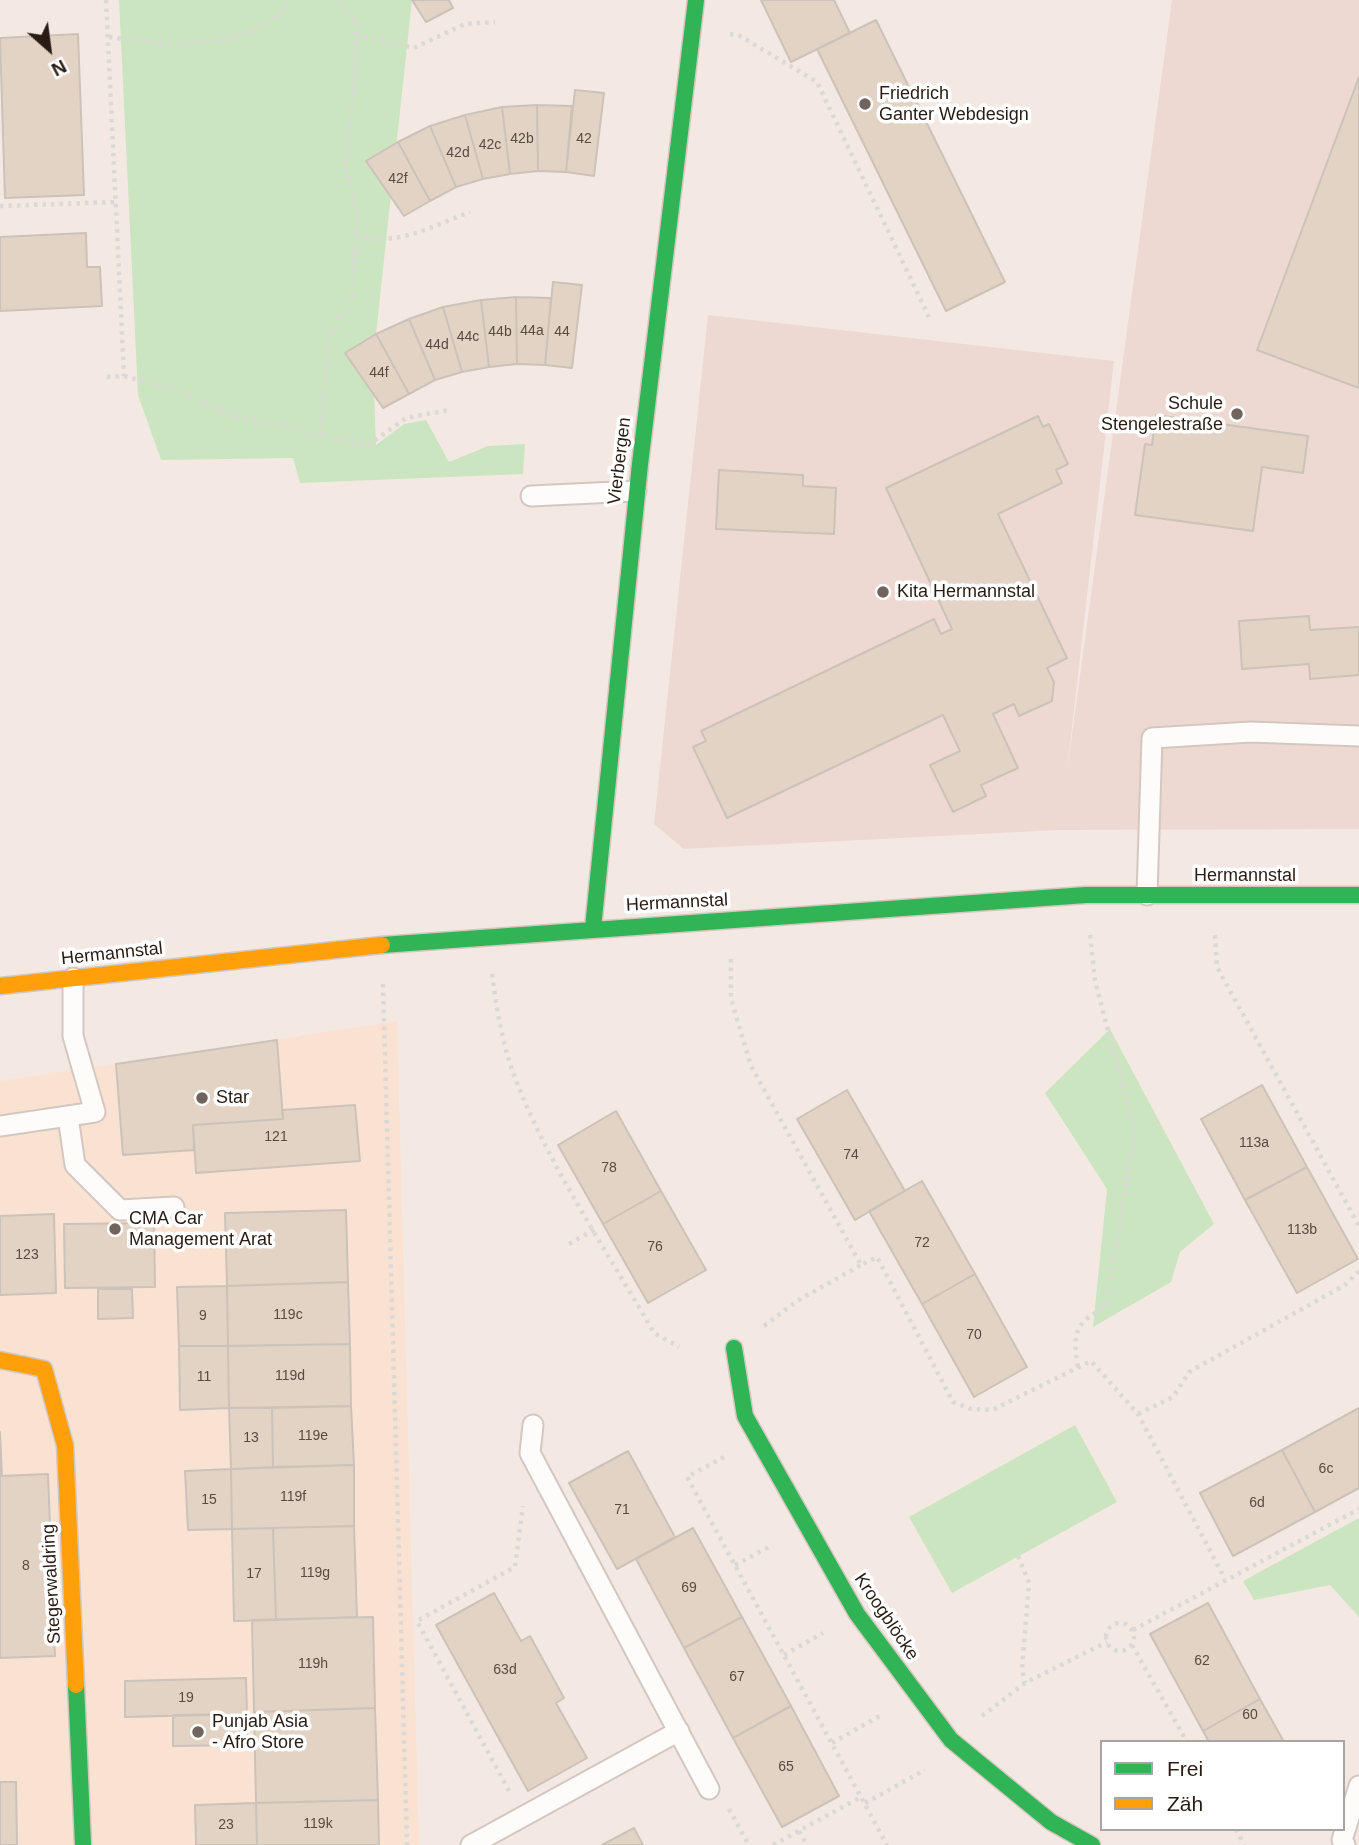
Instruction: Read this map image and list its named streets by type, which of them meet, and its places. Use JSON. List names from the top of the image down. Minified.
{"streets":{"street":["Vierbergen","Hermannstal","Stegerwaldring","Kroogblöcke"]},"crossings":[["Vierbergen","Hermannstal"]],"places":["Friedrich Ganter Webdesign","Schule Stengelestraße","Kita Hermannstal","Star","CMA Car Management Arat","Punjab Asia - Afro Store"],"house_numbers":["42b","42","42c","42d","42f","44a","44b","44","44c","44d","44f","121","113a","74","78","113b","72","76","123","119c","9","70","119d","11","119e","13","6c","119f","15","6d","71","8","119g","17","69","62","119h","63d","67","19","60","65","119k","23"],"legend":["Frei","Zäh"],"north":"bottom right"}
